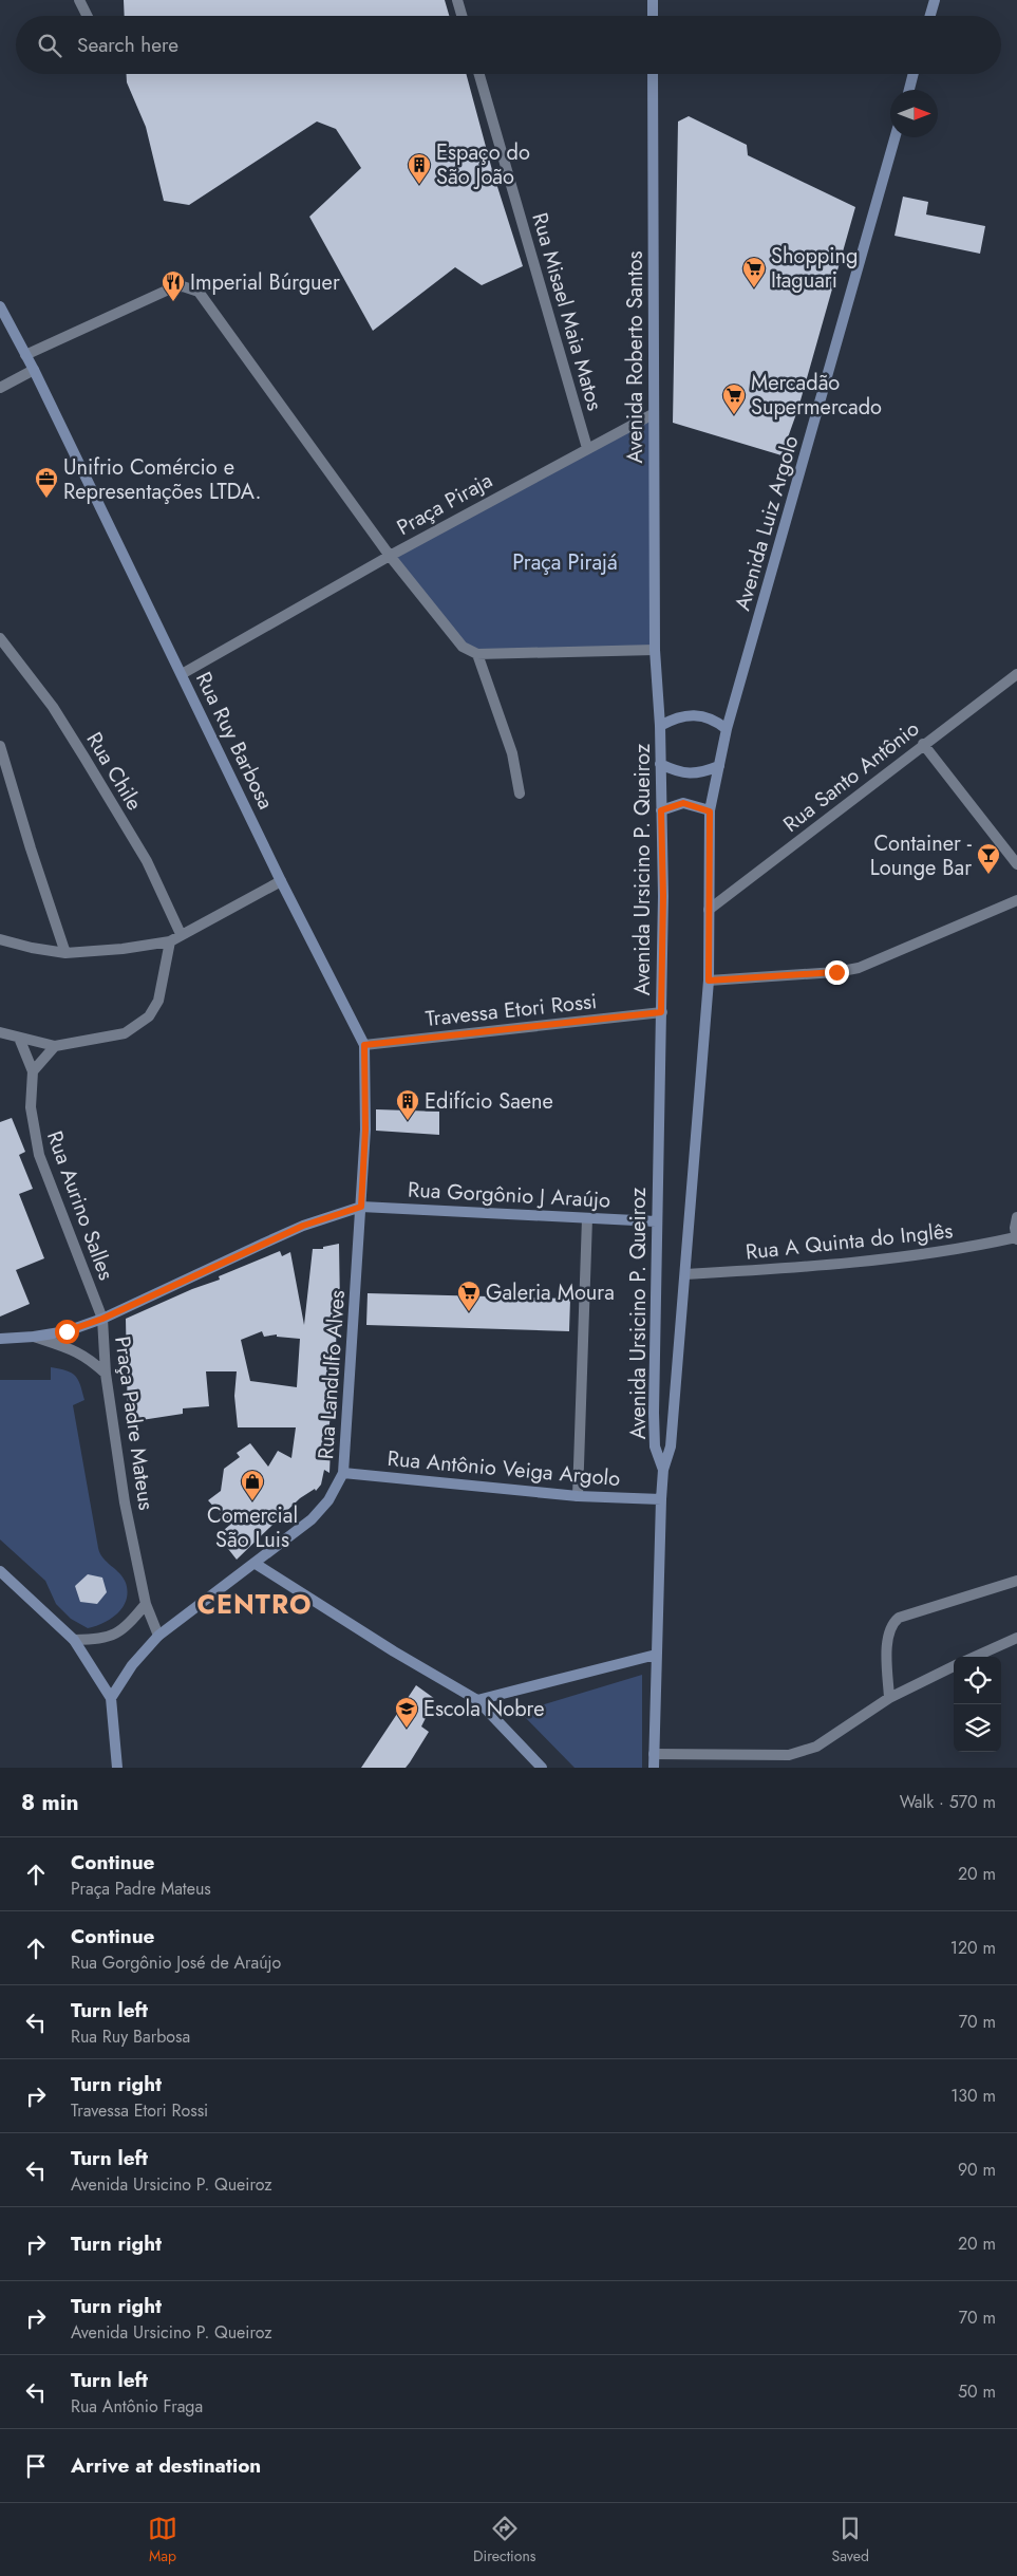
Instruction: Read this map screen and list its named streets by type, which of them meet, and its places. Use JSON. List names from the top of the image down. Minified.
{"streets":{"main road":["Avenida Roberto Santos","Avenida Luiz Argolo","Rua Ruy Barbosa","Avenida Ursicino P. Queiroz","Rua Gorgônio J Araújo","Rua Landulfo Alves","Praça Padre Mateus","Rua Antônio Veiga Argolo"],"street":["Rua Misael Maia Matos","Praça Piraja","Rua Chile","Rua Santo Antônio","Travessa Etori Rossi","Rua Aurino Salles","Rua A Quinta do Inglês"]},"crossings":[["Rua Misael Maia Matos","Praça Piraja"],["Avenida Roberto Santos","Praça Piraja"],["Avenida Roberto Santos","Avenida Ursicino P. Queiroz"],["Avenida Luiz Argolo","Avenida Ursicino P. Queiroz"],["Rua Ruy Barbosa","Travessa Etori Rossi"],["Rua Ruy Barbosa","Rua Gorgônio J Araújo"],["Rua Ruy Barbosa","Rua Landulfo Alves"],["Rua Santo Antônio","Avenida Ursicino P. Queiroz"],["Avenida Ursicino P. Queiroz","Travessa Etori Rossi"],["Avenida Ursicino P. Queiroz","Rua Gorgônio J Araújo"],["Avenida Ursicino P. Queiroz","Rua A Quinta do Inglês"],["Rua Gorgônio J Araújo","Rua Landulfo Alves"],["Rua Aurino Salles","Praça Padre Mateus"],["Rua Landulfo Alves","Praça Padre Mateus"],["Rua Landulfo Alves","Rua Antônio Veiga Argolo"]],"districts":["CENTRO"],"parks":["Praça Pirajá"],"places":{"building":["Espaço do São João","Edifício Saene"],"supermarket":["Shopping Itaguari","Mercadão Supermercado","Galeria Moura"],"restaurant":["Imperial Búrguer"],"office":["Unifrio Comércio e Representações LTDA."],"bar":["Container - Lounge Bar"],"shop":["Comercial São Luis"],"school or university":["Escola Nobre"]},"north":"right","page":{"search":"Search here","heading":["8 min","Walk · 570 m"],"list":[["Continue","Praça Padre Mateus","20 m"],["Continue","Rua Gorgônio José de Araújo","120 m"],["Turn left","Rua Ruy Barbosa","70 m"],["Turn right","Travessa Etori Rossi","130 m"],["Turn left","Avenida Ursicino P. Queiroz","90 m"],["Turn right","20 m"],["Turn right","Avenida Ursicino P. Queiroz","70 m"],["Turn left","Rua Antônio Fraga","50 m"],"Arrive at destination"],"nav":["Map","Directions","Saved"]}}
